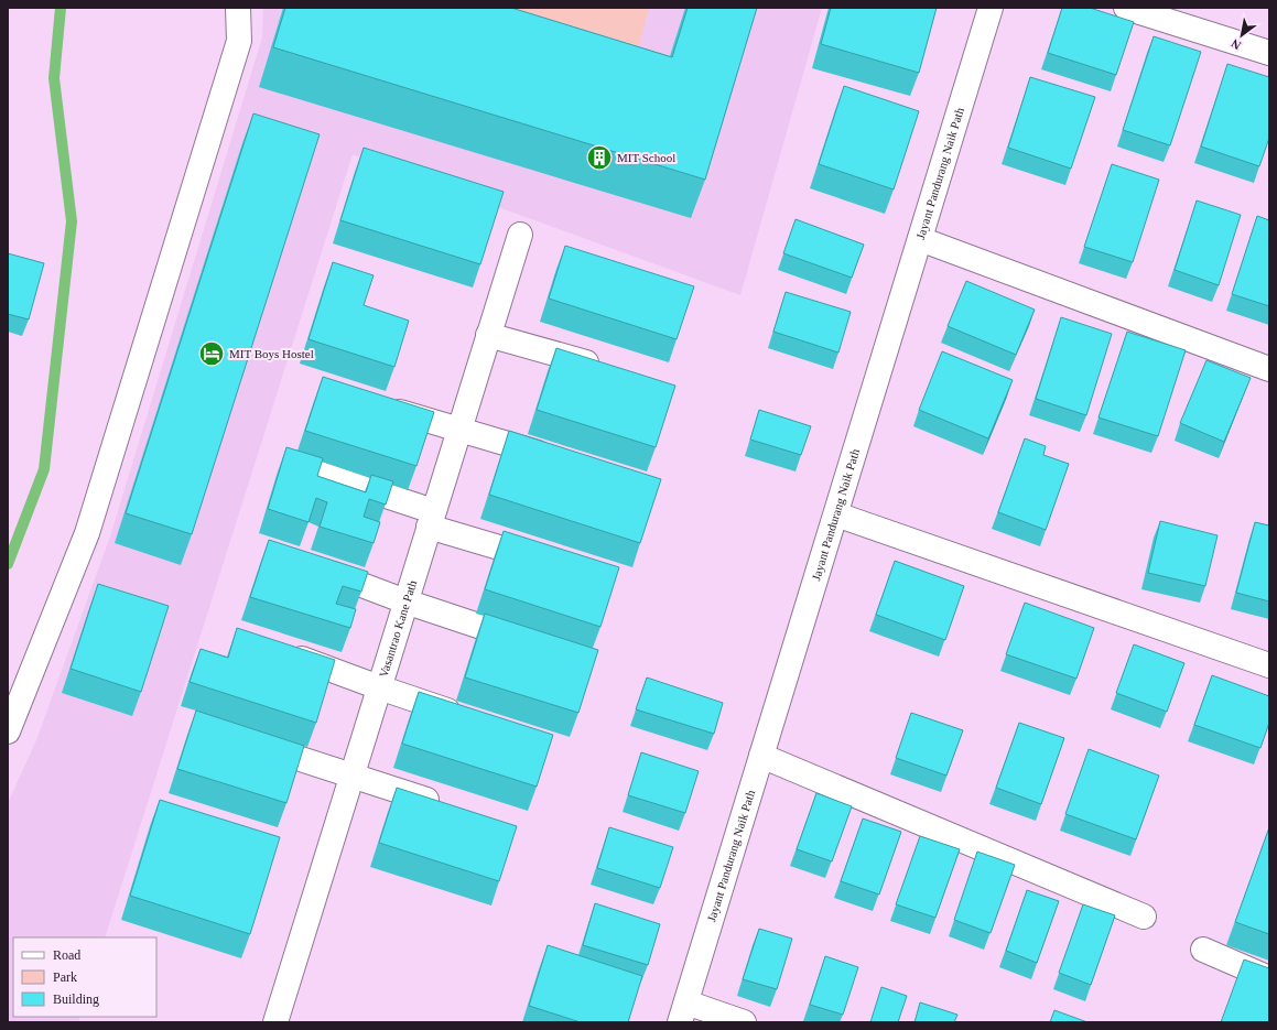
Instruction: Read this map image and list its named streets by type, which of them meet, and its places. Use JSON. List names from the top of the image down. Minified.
{"streets":{"street":["Jayant Pandurang Naik Path","Vasantrao Kane Path"]},"places":{"building":["MIT School"],"hotel":["MIT Boys Hostel"]},"legend":["Road","Park","Building"],"north":"bottom left"}
